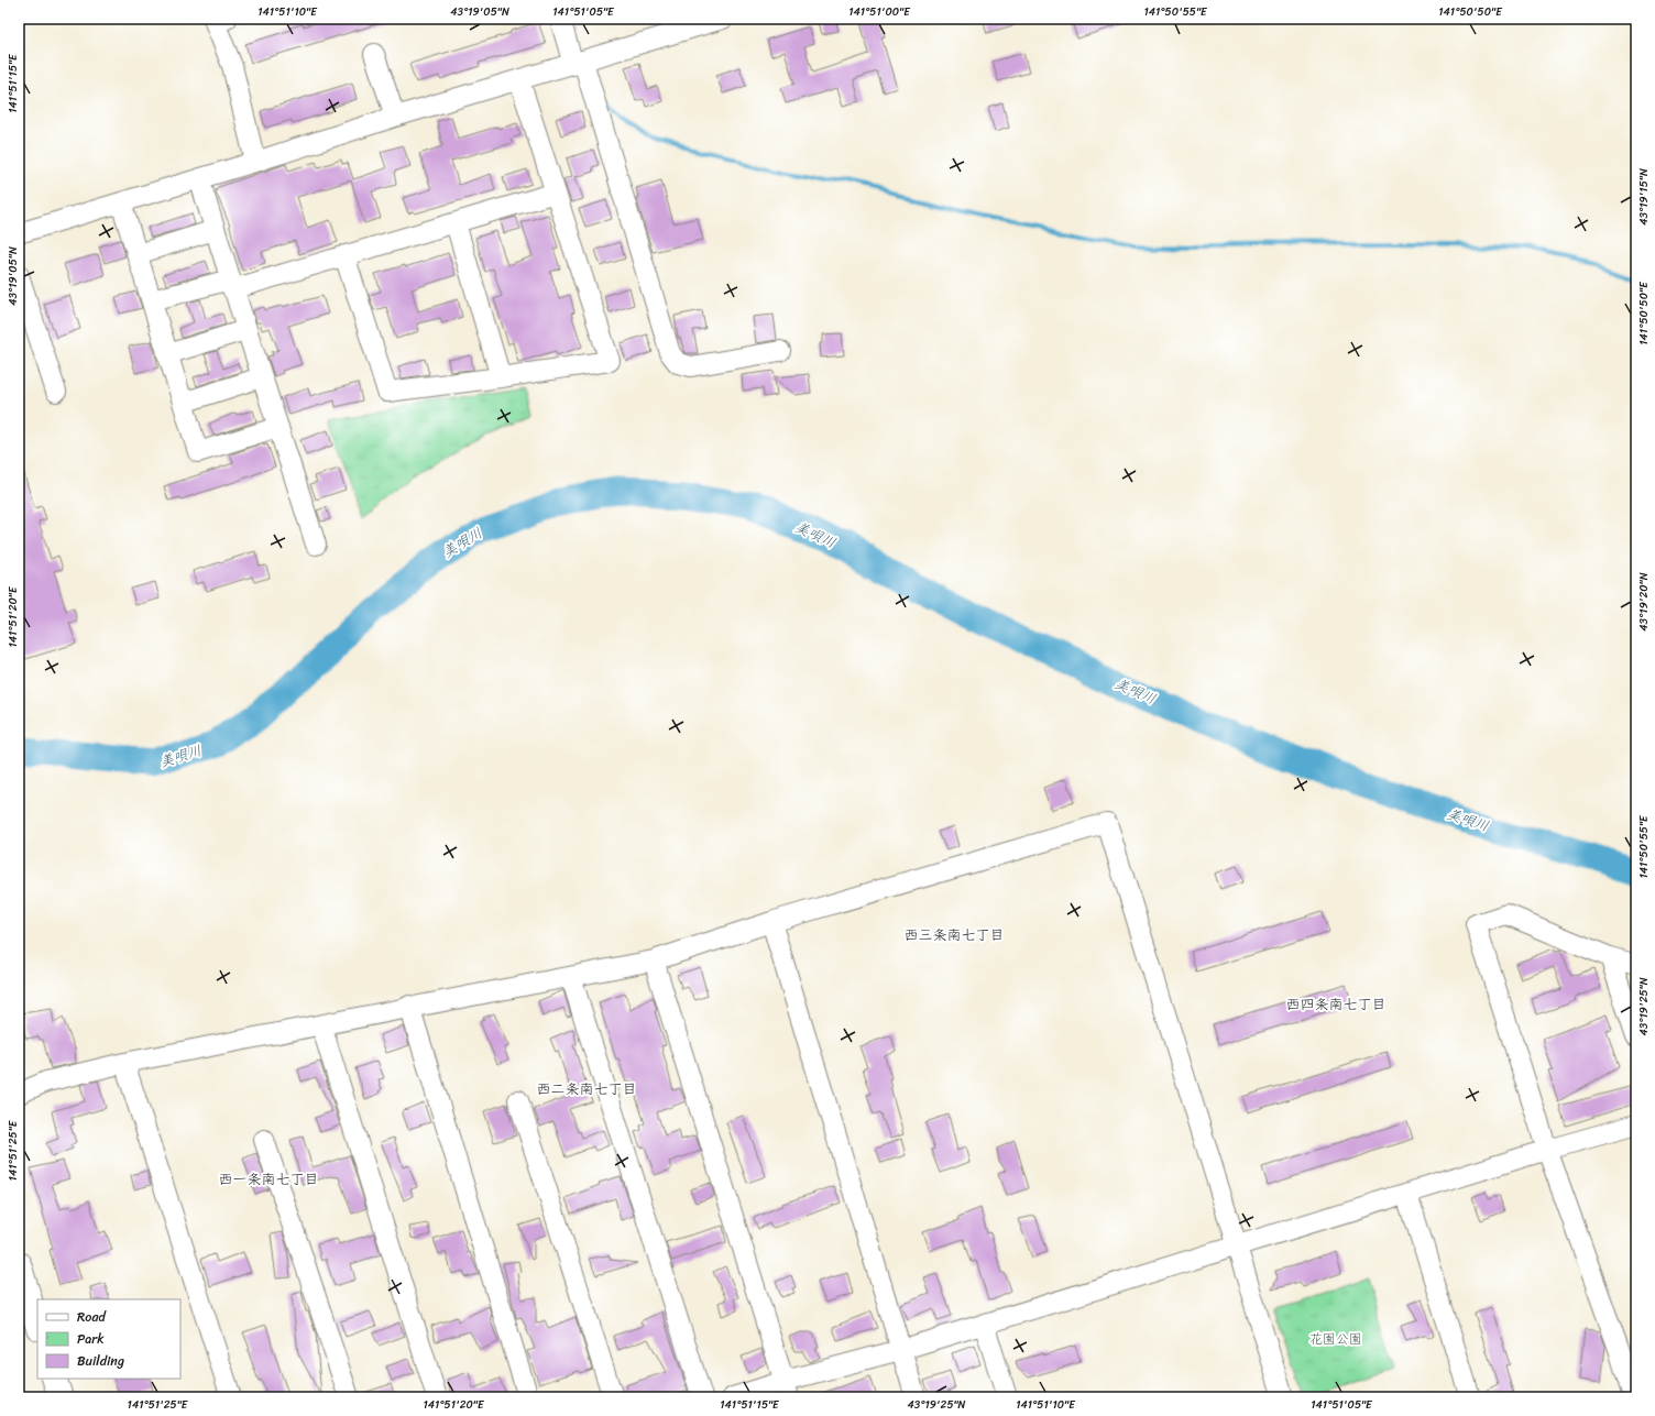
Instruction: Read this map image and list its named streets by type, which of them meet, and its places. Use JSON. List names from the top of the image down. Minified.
{"districts":["西三条南七丁目","西四条南七丁目","西二条南七丁目","西一条南七丁目"],"water":["美唄川"],"parks":["花園公園"],"legend":["Road","Park","Building"],"coordinates":["141°51'10\"E","43°19'05\"N","141°51'05\"E","141°51'00\"E","141°50'55\"E","141°50'50\"E","141°51'15\"E","43°19'15\"N","43°19'20\"N","141°51'20\"E","43°19'25\"N","141°51'25\"E"]}
